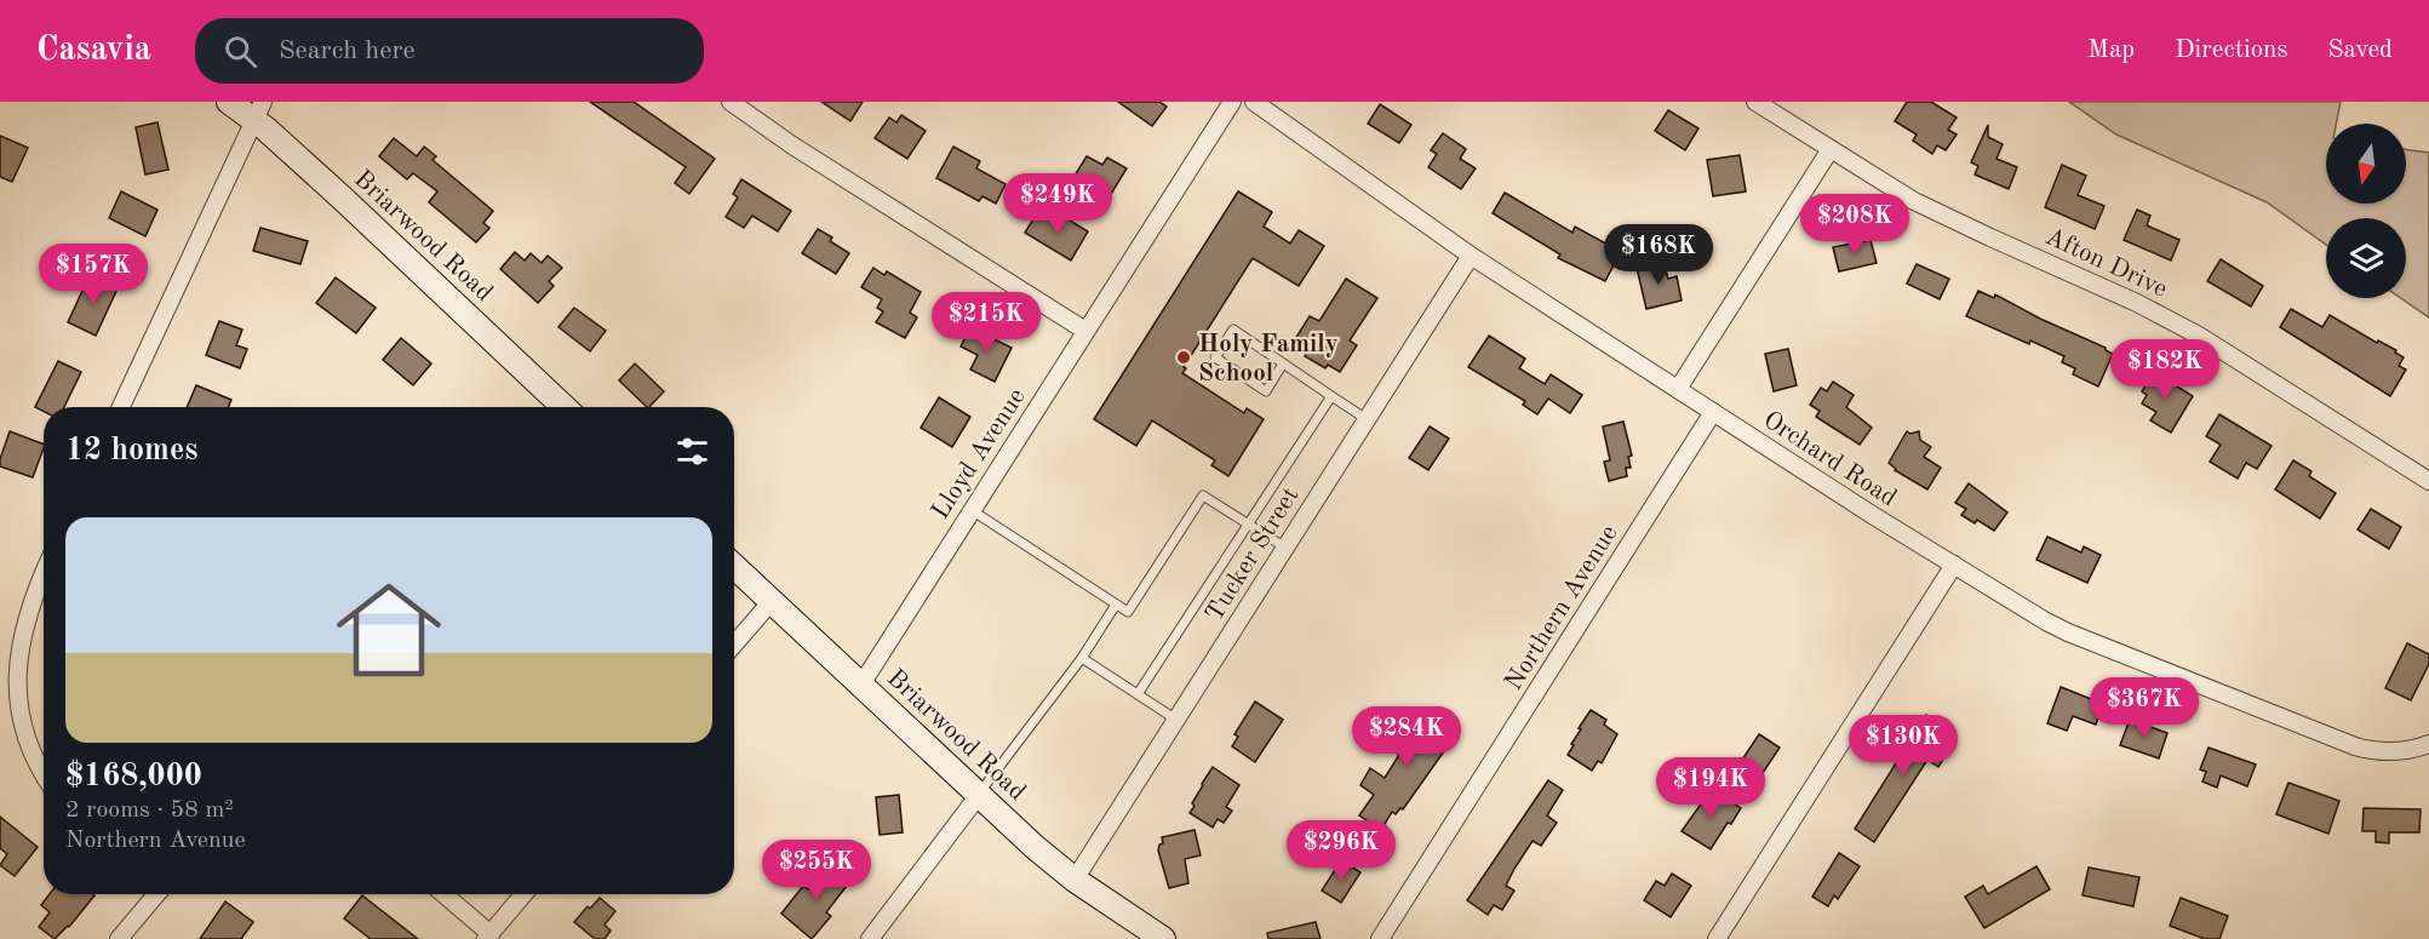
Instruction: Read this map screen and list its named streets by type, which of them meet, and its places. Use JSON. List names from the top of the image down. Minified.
{"streets":{"street":["Briarwood Road","Afton Drive","Lloyd Avenue","Orchard Road","Tucker Street","Northern Avenue"]},"crossings":[["Briarwood Road","Lloyd Avenue"],["Briarwood Road","Tucker Street"],["Orchard Road","Tucker Street"],["Orchard Road","Northern Avenue"]],"places":["Holy Family School"],"north":"bottom","page":{"header":"Casavia","search":"Search here","nav":["Map","Directions","Saved"],"price":["$249K","$208K","$168K","$157K","$215K","$182K","$367K","$284K","$130K","$194K","$296K","$255K"],"heading":"12 homes","list":[{"name":"$168,000","note":"2 rooms · 58 m² · Northern Avenue"}]}}
